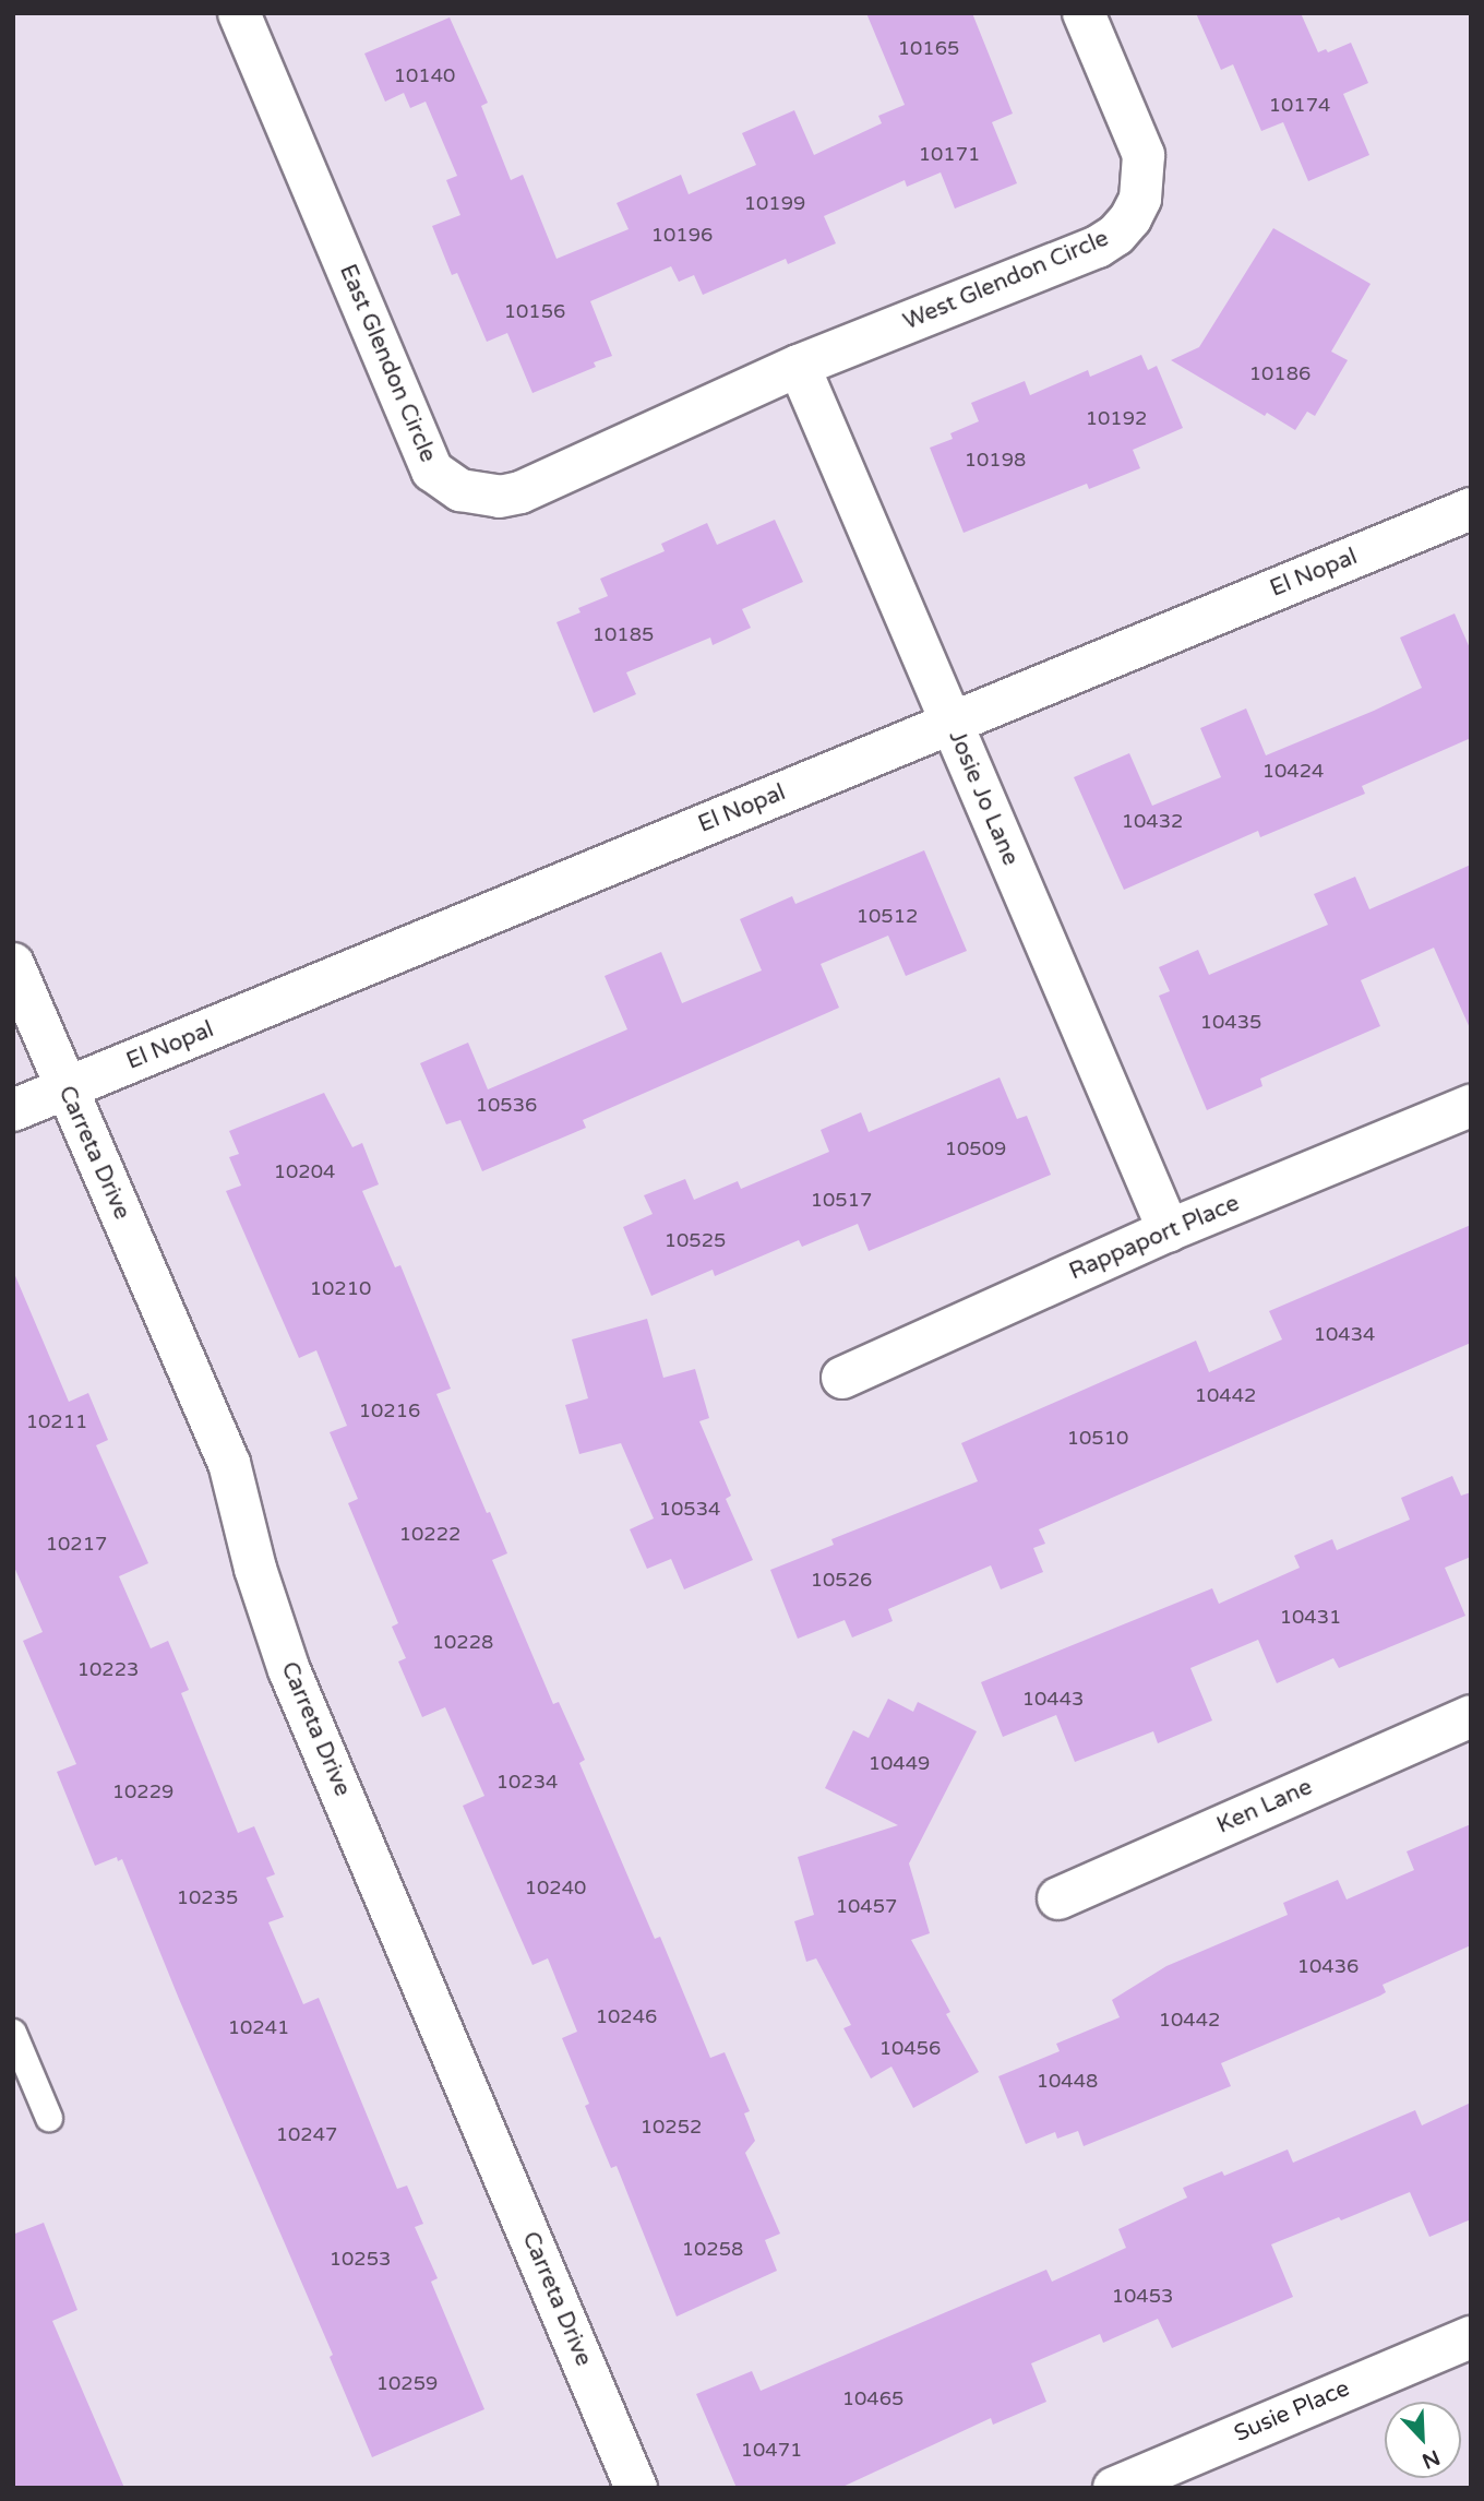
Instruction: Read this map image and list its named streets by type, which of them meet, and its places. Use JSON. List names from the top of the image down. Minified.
{"streets":{"street":["West Glendon Circle","East Glendon Circle","El Nopal","Josie Jo Lane","Carreta Drive","Rappaport Place","Ken Lane","Susie Place"]},"crossings":[["West Glendon Circle","East Glendon Circle"],["West Glendon Circle","Josie Jo Lane"],["East Glendon Circle","Josie Jo Lane"],["El Nopal","Josie Jo Lane"],["El Nopal","Carreta Drive"],["Josie Jo Lane","Rappaport Place"]],"house_numbers":["10165","10140","10174","10171","10199","10196","10156","10186","10192","10198","10185","10424","10432","10512","10435","10536","10509","10204","10517","10525","10210","10434","10442","10216","10211","10510","10534","10222","10217","10526","10431","10228","10223","10443","10449","10234","10229","10240","10235","10457","10436","10246","10442","10241","10456","10448","10252","10247","10258","10253","10453","10259","10465","10471"],"north":"bottom right"}
